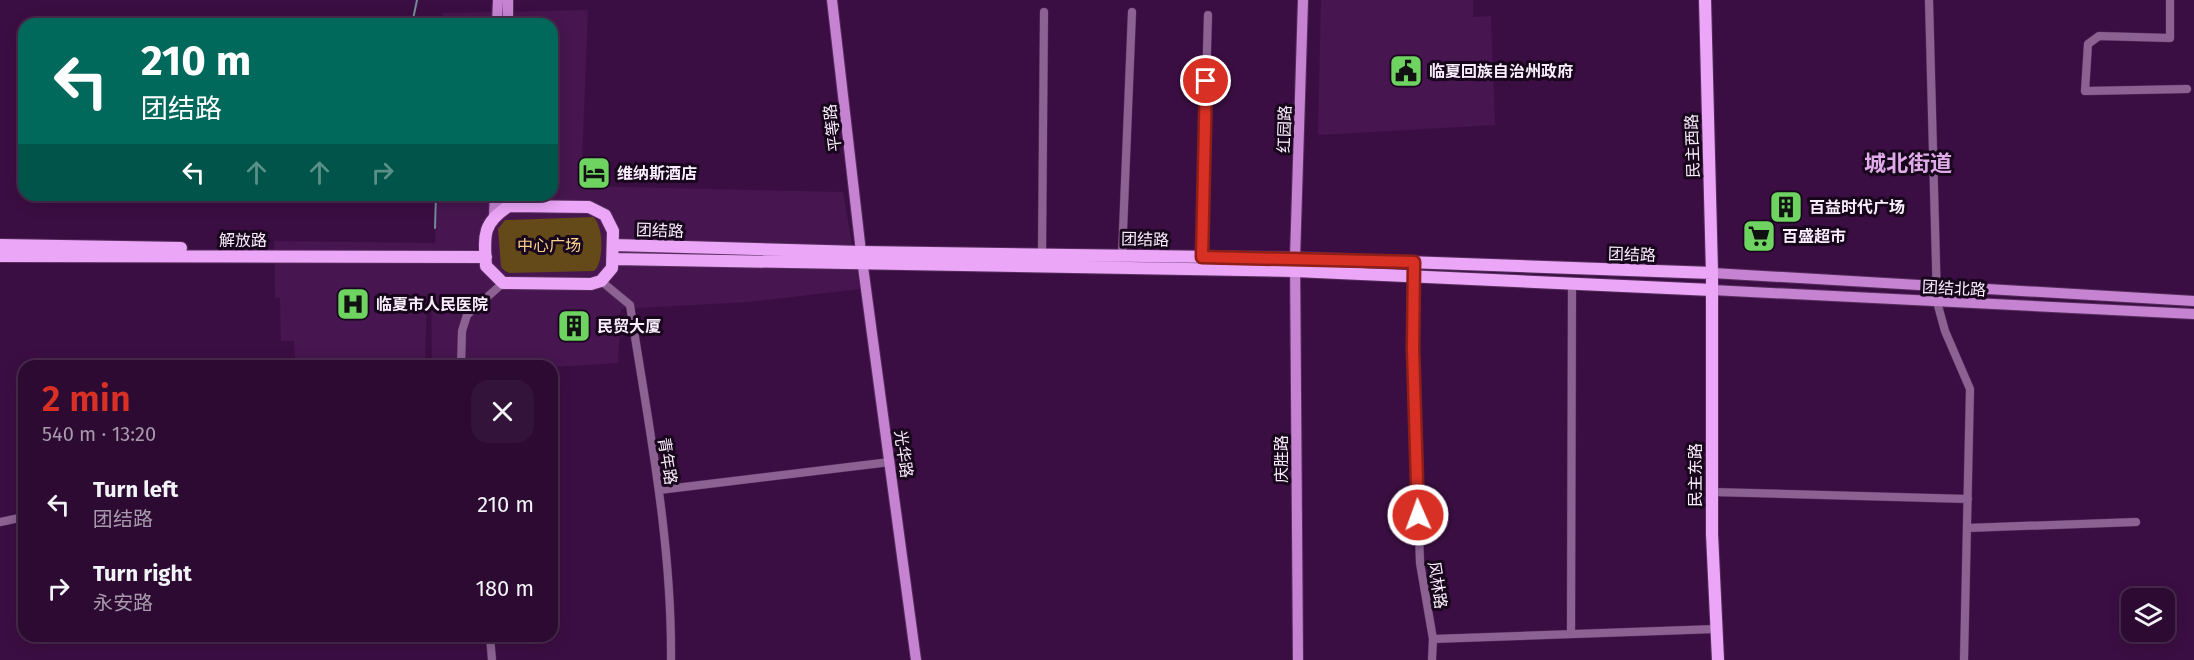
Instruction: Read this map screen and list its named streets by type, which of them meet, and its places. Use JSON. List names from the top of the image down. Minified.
{"streets":{"main road":["平等路","红园路","民主西路","团结路","解放路","团结北路","光华路","庆胜路","民主东路"],"street":["青年路","风林路"]},"crossings":[["平等路","团结路"],["平等路","光华路"],["红园路","团结路"],["红园路","庆胜路"],["民主西路","团结路"],["民主西路","团结北路"],["民主西路","民主东路"],["团结路","解放路"],["团结路","团结北路"],["团结路","光华路"],["团结路","庆胜路"],["团结路","青年路"],["团结路","民主东路"],["团结路","风林路"],["解放路","青年路"],["团结北路","民主东路"]],"districts":["城北街道"],"parks":["中心广场"],"places":{"public building":["临夏回族自治州政府"],"hotel":["维纳斯酒店"],"building":["百益时代广场","民贸大厦"],"supermarket":["百盛超市"],"hospital":["临夏市人民医院"]},"page":{"turn":["210 m","团结路"],"heading":["2 min","540 m · 13:20"],"list":[{"name":"Turn left","note":"团结路","value":"210 m"},{"name":"Turn right","note":"永安路","value":"180 m"}]}}
